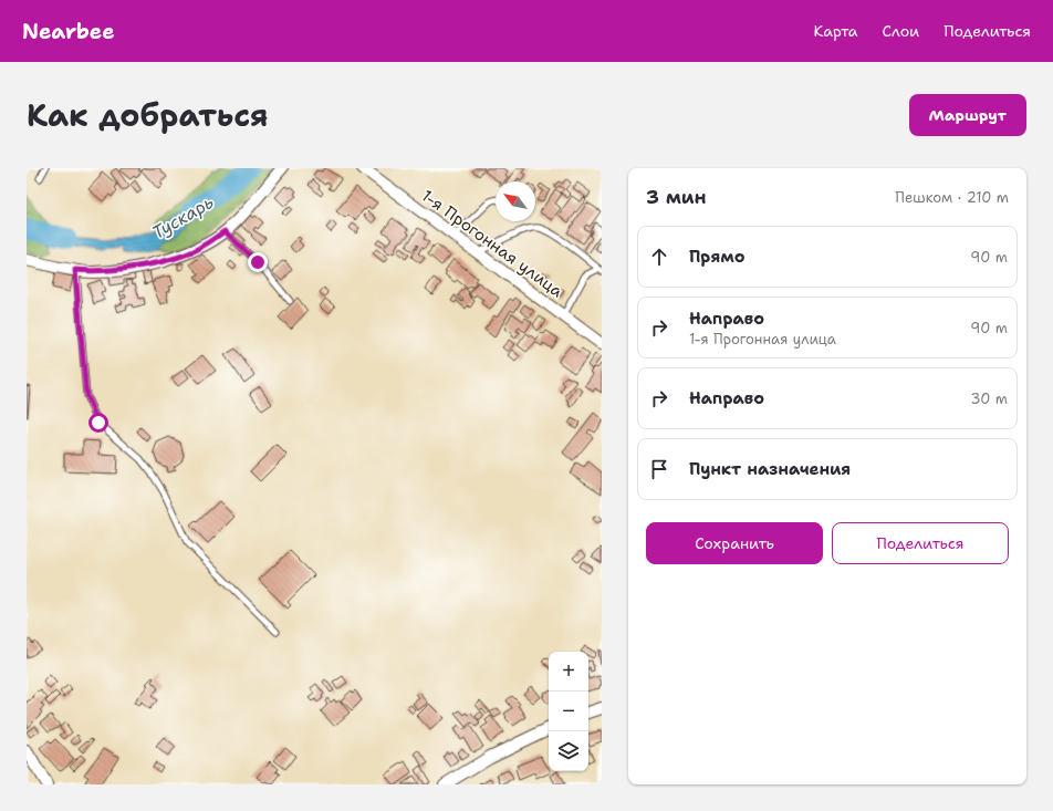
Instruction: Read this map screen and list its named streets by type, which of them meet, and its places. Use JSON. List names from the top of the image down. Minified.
{"streets":{"street":["1-я Прогонная улица"]},"water":["Тускарь"],"north":"top left","page":{"header":"Nearbee","nav":["Карта","Слои","Поделиться"],"title":"Как добраться","buttons":["Маршрут",["Сохранить","Поделиться"]],"heading":["3 мин","Пешком · 210 m"],"list":[["Прямо","90 m"],["Направо","1-я Прогонная улица","90 m"],["Направо","30 m"],"Пункт назначения"],"map_buttons":["+","−"]}}
